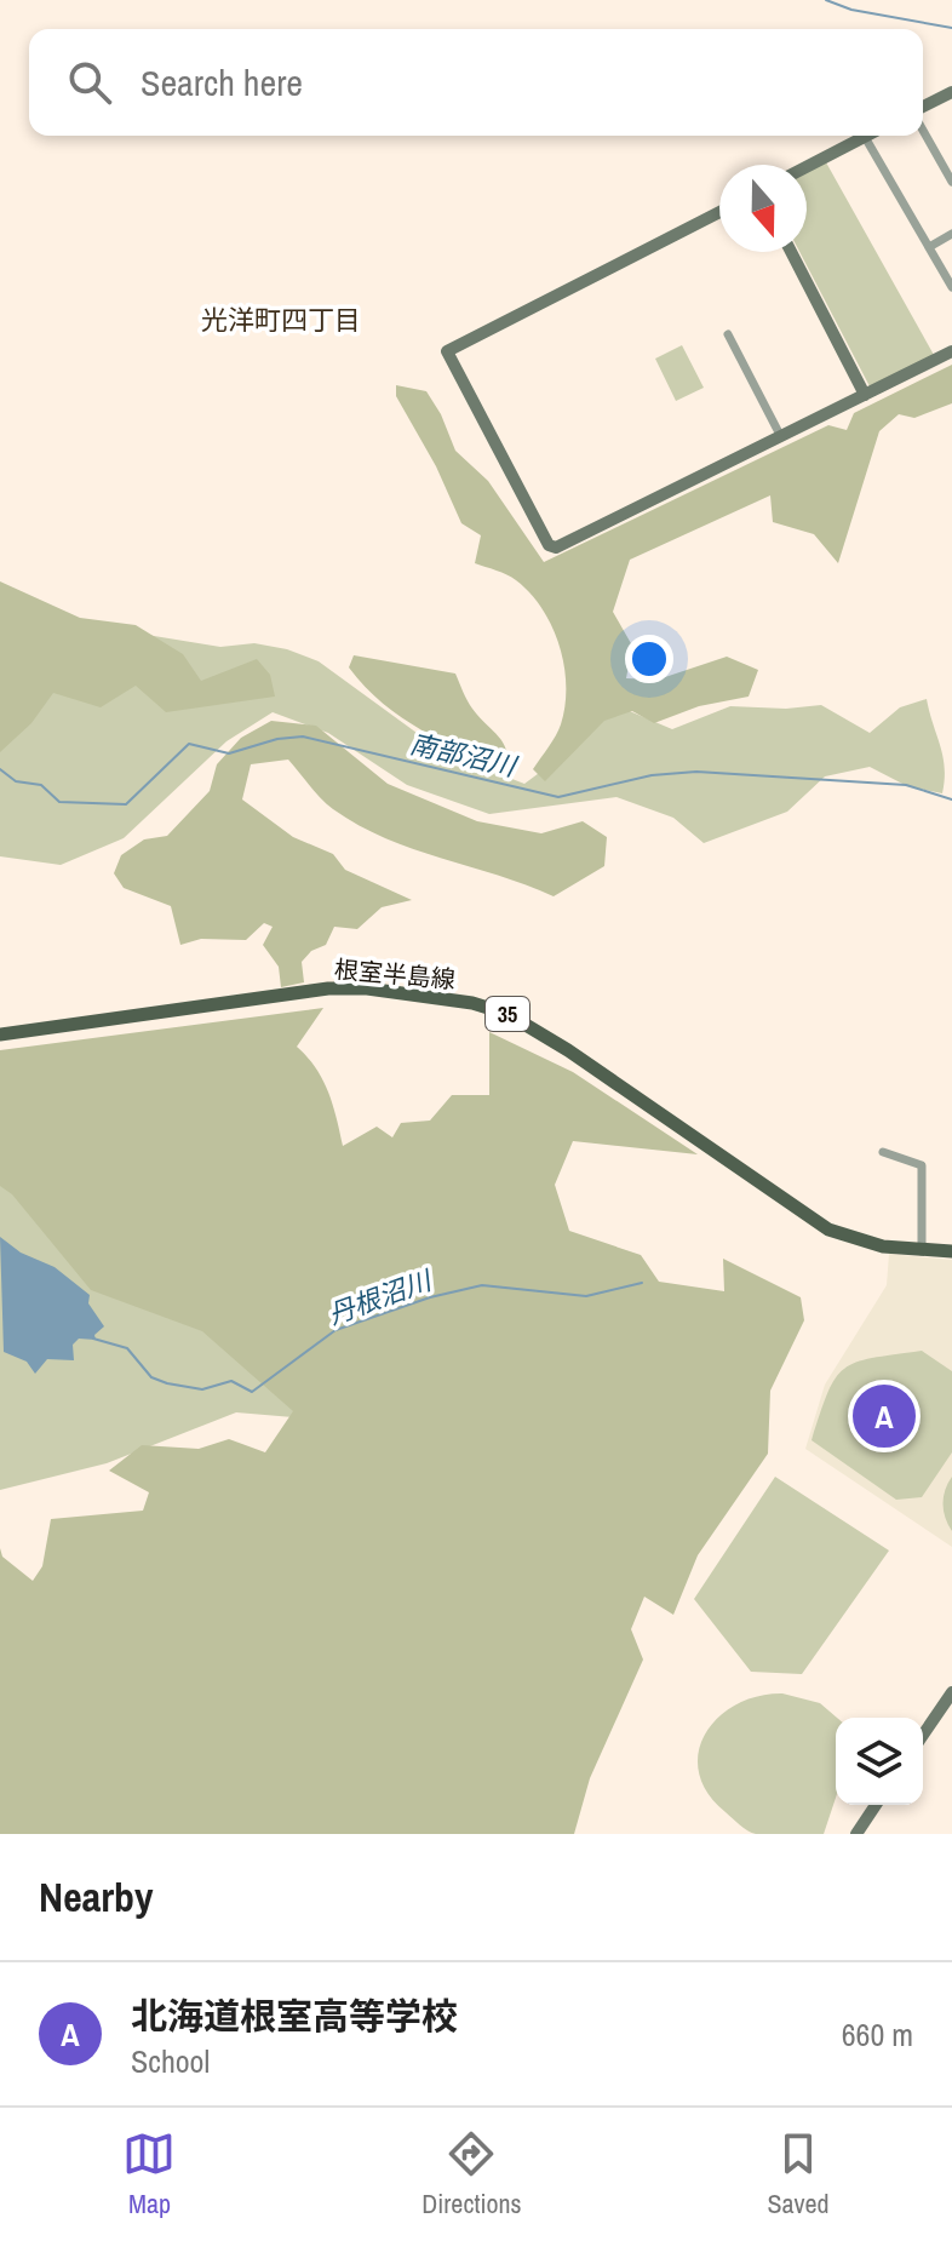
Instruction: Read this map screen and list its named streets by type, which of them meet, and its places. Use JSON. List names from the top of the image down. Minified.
{"streets":{"main road":["根室半島線","35"]},"districts":["光洋町四丁目"],"water":["南部沼川","丹根沼川"],"north":"bottom","page":{"search":"Search here","pins":"A","heading":"Nearby","list":[{"mark":"A","name":"北海道根室高等学校","note":"School","value":"660 m"}],"nav":["Map","Directions","Saved"]}}
